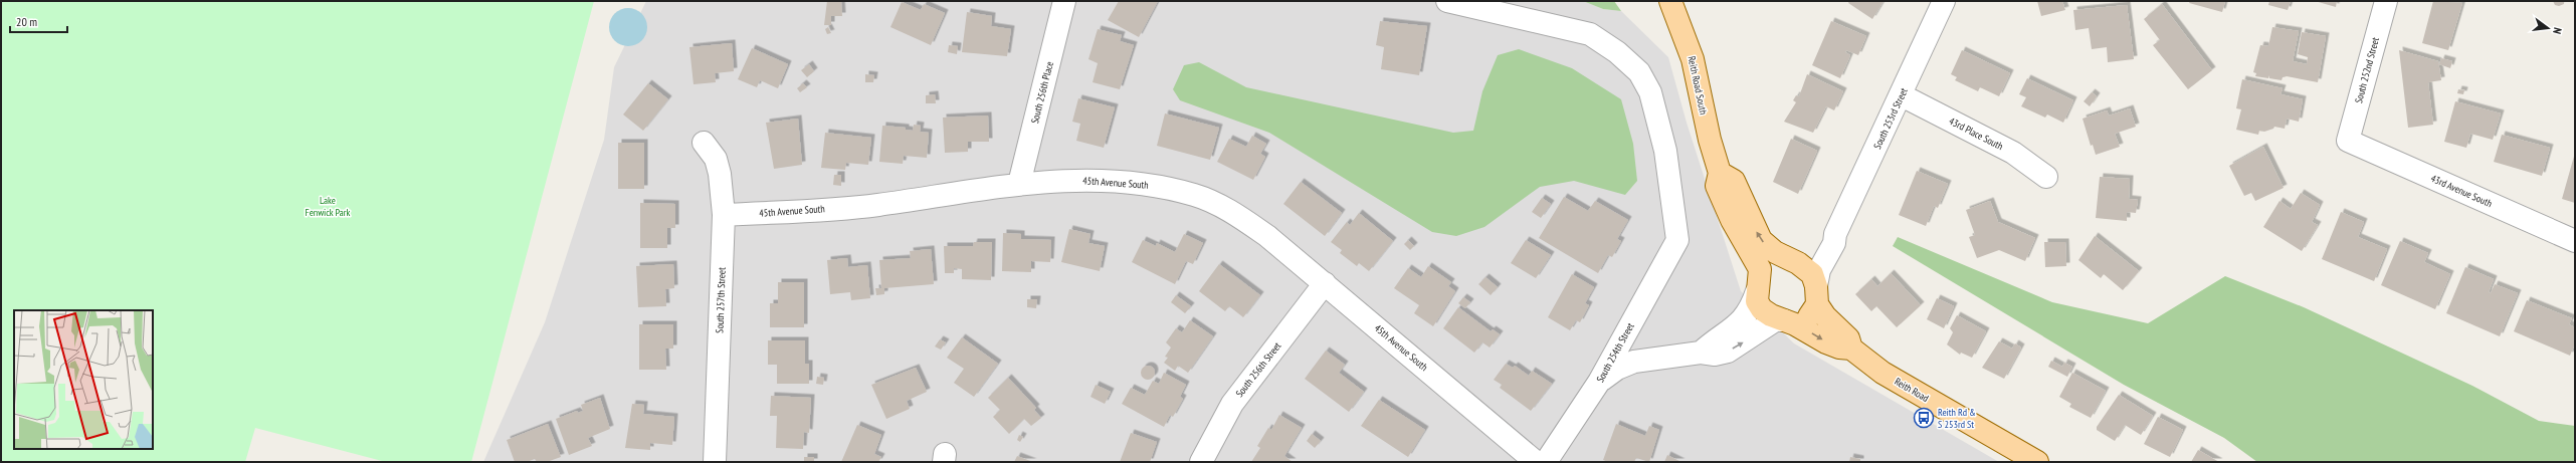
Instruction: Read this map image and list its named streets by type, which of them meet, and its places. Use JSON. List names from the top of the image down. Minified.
{"streets":{"main road":["Reith Road South","Reith Road"],"street":["South 252nd Street","South 256th Place","South 253rd Street","43rd Place South","45th Avenue South","43rd Avenue South","South 257th Street","South 254th Street","South 256th Street"]},"crossings":[["South 252nd Street","43rd Avenue South"],["Reith Road South","South 253rd Street"],["Reith Road South","Reith Road"],["South 256th Place","45th Avenue South"],["South 253rd Street","43rd Place South"],["South 253rd Street","Reith Road"],["45th Avenue South","South 257th Street"],["45th Avenue South","South 256th Street"]],"parks":["Lake Fenwick Park"],"places":{"bus stop":["Reith Rd & S 253rd St"]},"scale_bar":"20 m","north":"right"}
